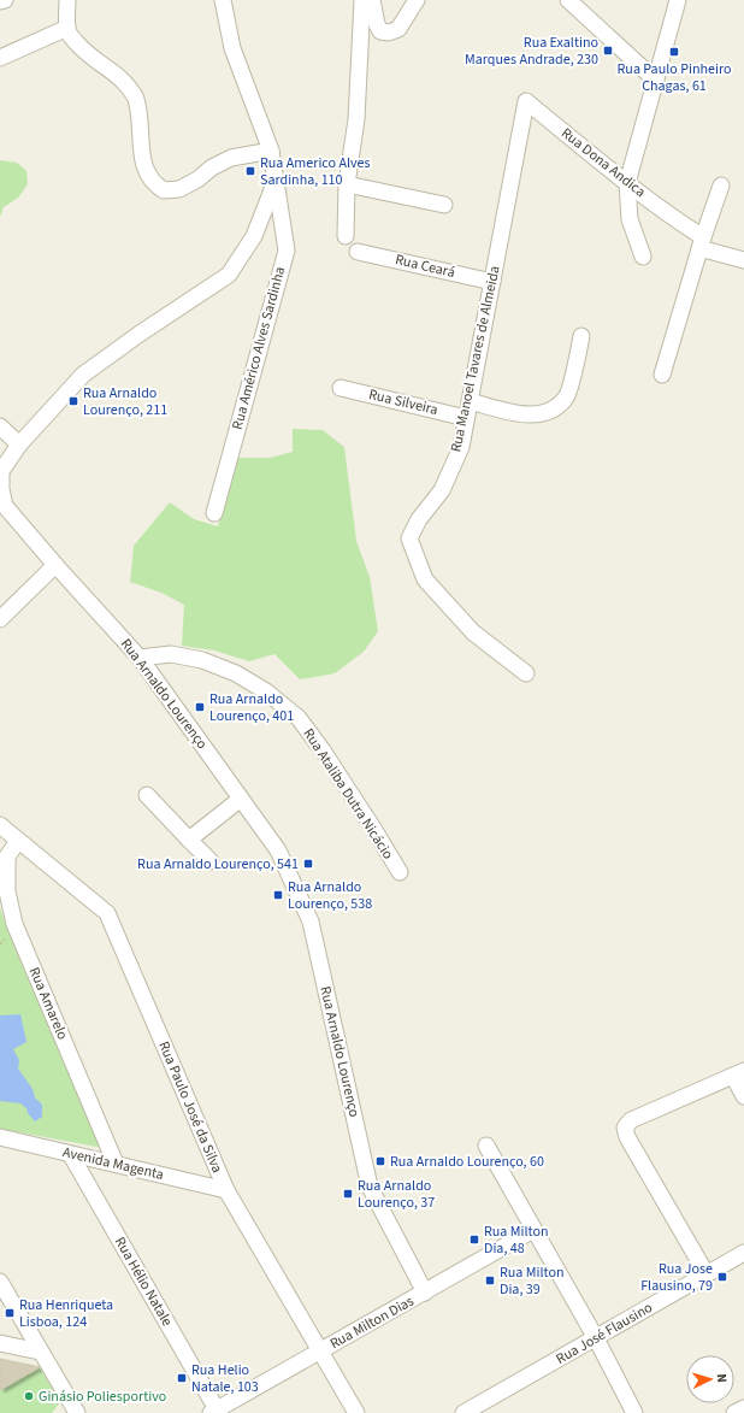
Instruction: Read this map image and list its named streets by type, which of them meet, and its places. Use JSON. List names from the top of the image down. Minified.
{"streets":{"street":["Rua Dona Andica","Rua Ceará","Rua Américo Alves Sardinha","Rua Manoel Tavares de Almeida","Rua Silveira","Rua Arnaldo Lourenço","Rua Ataliba Dutra Nicácio","Rua Amarelo","Rua Paulo José da Silva","Avenida Magenta","Rua Hélio Natale","Rua Milton Dias","Rua José Flausino"]},"crossings":[["Rua Dona Andica","Rua Manoel Tavares de Almeida"],["Rua Ceará","Rua Manoel Tavares de Almeida"],["Rua Américo Alves Sardinha","Rua Arnaldo Lourenço"],["Rua Manoel Tavares de Almeida","Rua Silveira"],["Rua Arnaldo Lourenço","Rua Ataliba Dutra Nicácio"],["Rua Arnaldo Lourenço","Rua Milton Dias"],["Rua Amarelo","Rua Paulo José da Silva"],["Rua Amarelo","Avenida Magenta"],["Rua Paulo José da Silva","Avenida Magenta"],["Rua Paulo José da Silva","Rua Milton Dias"],["Avenida Magenta","Rua Hélio Natale"],["Rua Hélio Natale","Rua Milton Dias"]],"places":{"transit":["Rua Exaltino Marques Andrade, 230","Rua Paulo Pinheiro Chagas, 61","Rua Americo Alves Sardinha, 110","Rua Arnaldo Lourenço, 211","Rua Arnaldo Lourenço, 401","Rua Arnaldo Lourenço, 541","Rua Arnaldo Lourenço, 538","Rua Arnaldo Lourenço, 60","Rua Arnaldo Lourenço, 37","Rua Milton Dia, 48","Rua Jose Flausino, 79","Rua Milton Dia, 39","Rua Henriqueta Lisboa, 124","Rua Helio Natale, 103"],"other":["Ginásio Poliesportivo"]},"north":"right"}
